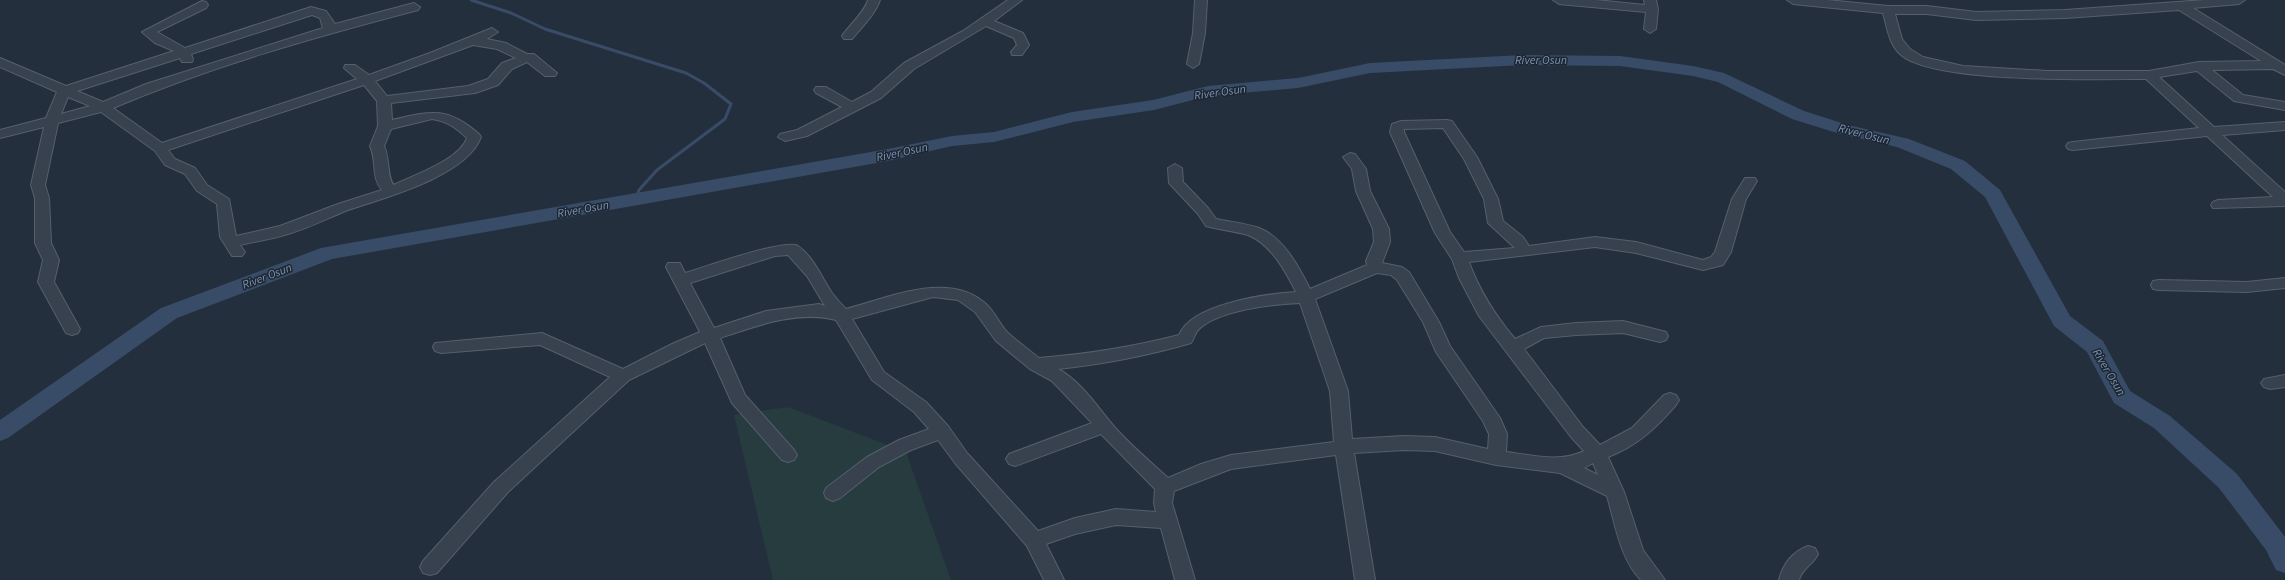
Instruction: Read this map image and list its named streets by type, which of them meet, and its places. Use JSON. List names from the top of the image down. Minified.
{"water":["River Osun"]}
